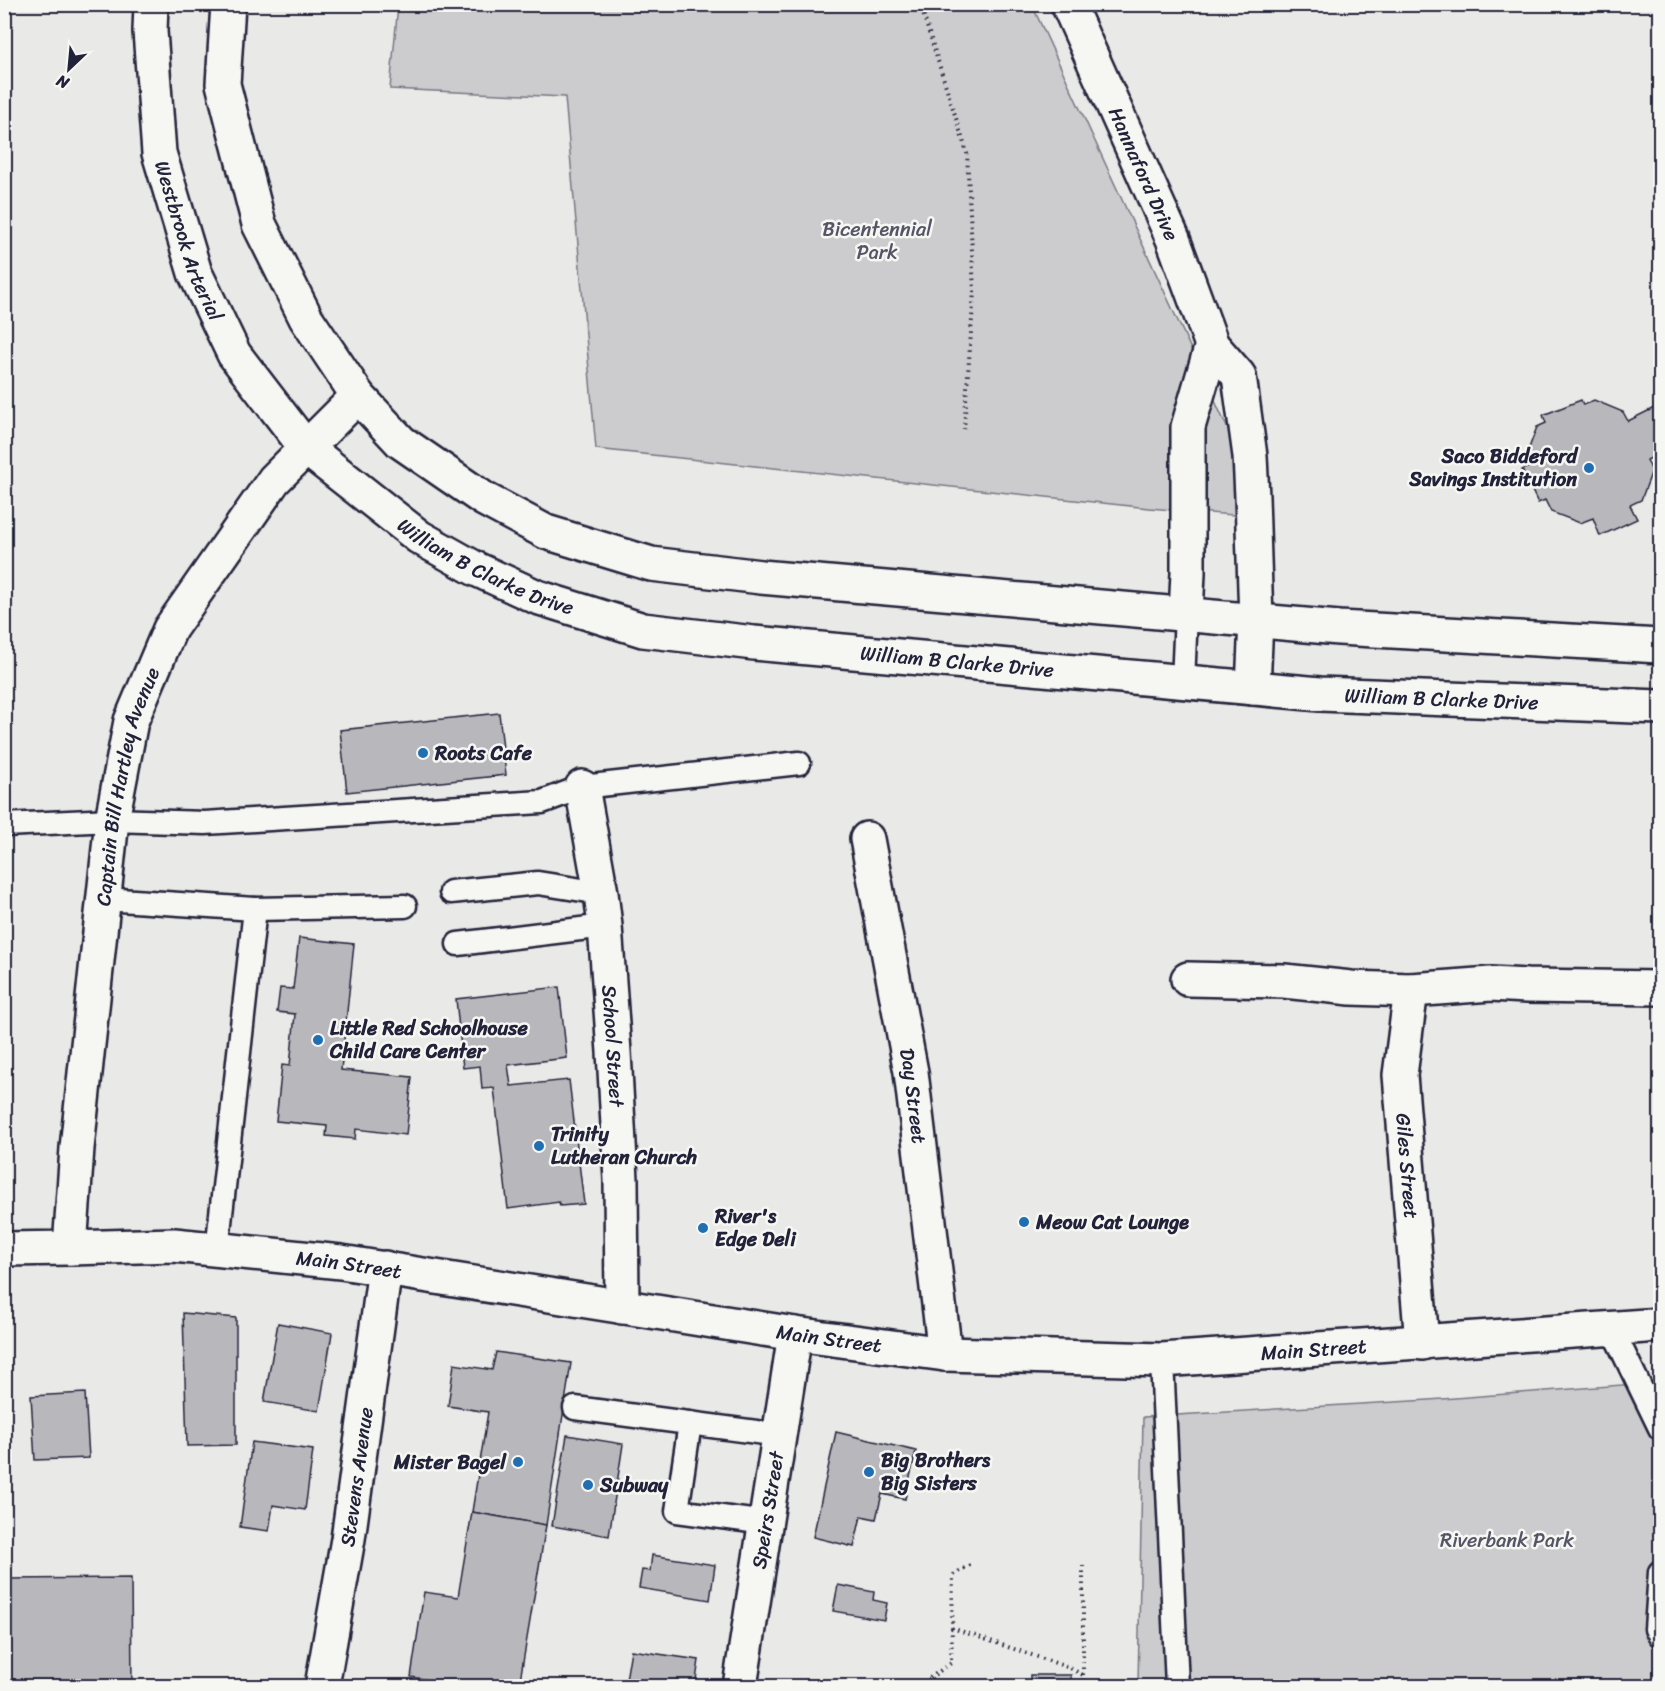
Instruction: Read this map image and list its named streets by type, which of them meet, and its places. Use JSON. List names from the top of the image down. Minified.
{"streets":{"main road":["Hannaford Drive","Westbrook Arterial","William B Clarke Drive","Captain Bill Hartley Avenue","School Street","Day Street","Giles Street","Main Street","Stevens Avenue","Speirs Street"]},"crossings":[["Hannaford Drive","William B Clarke Drive"],["Westbrook Arterial","William B Clarke Drive"],["Westbrook Arterial","Captain Bill Hartley Avenue"],["William B Clarke Drive","Captain Bill Hartley Avenue"],["Captain Bill Hartley Avenue","Main Street"],["School Street","Main Street"],["Day Street","Main Street"],["Giles Street","Main Street"],["Main Street","Stevens Avenue"],["Main Street","Speirs Street"]],"parks":["Bicentennial Park","Riverbank Park"],"places":["Saco Biddeford Savings Institution","Roots Cafe","Little Red Schoolhouse Child Care Center","Trinity Lutheran Church","Meow Cat Lounge","River's Edge Deli","Mister Bagel","Big Brothers Big Sisters","Subway"],"north":"bottom left"}
